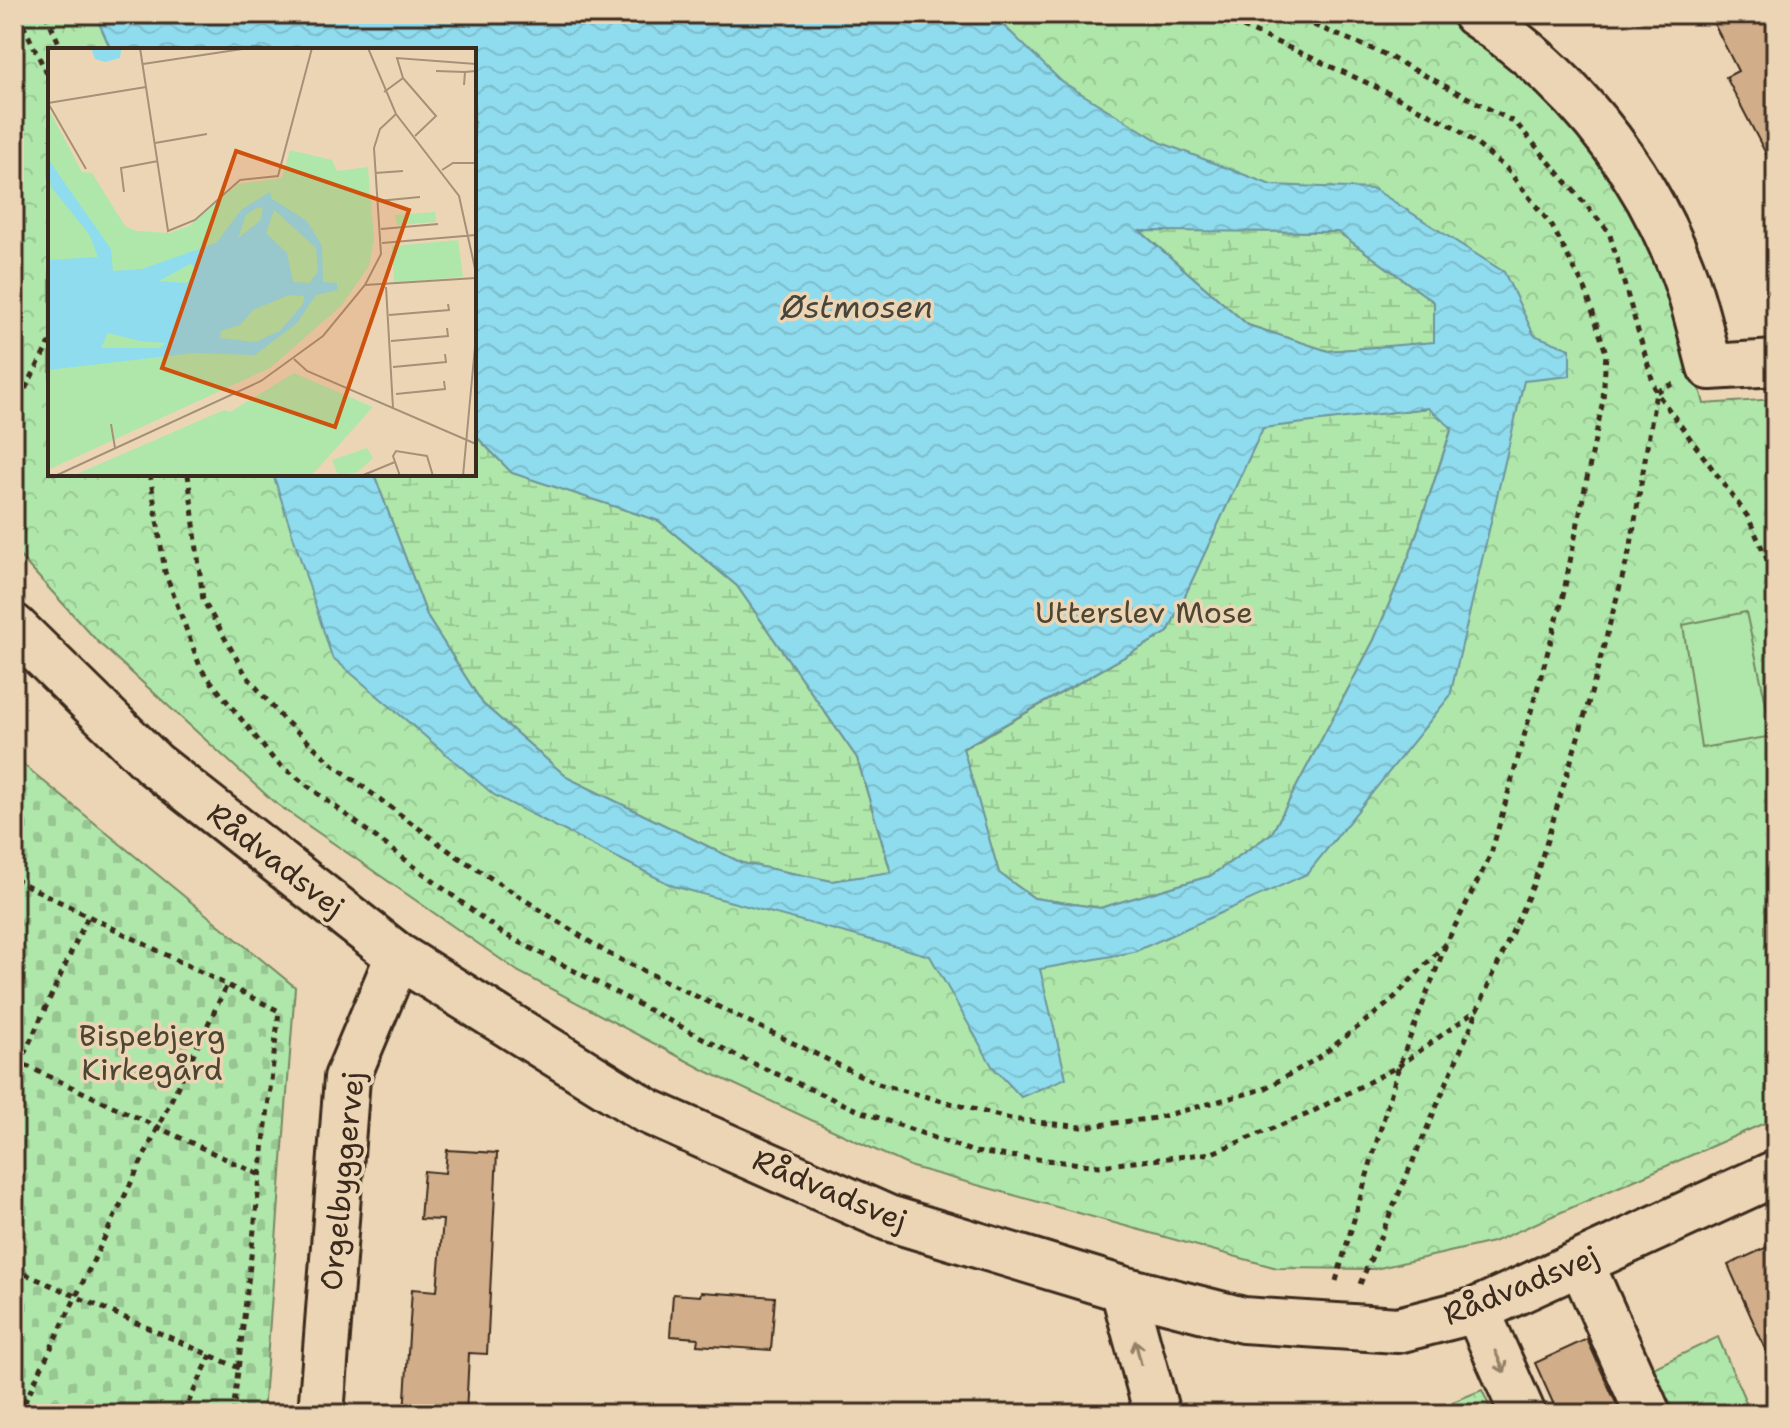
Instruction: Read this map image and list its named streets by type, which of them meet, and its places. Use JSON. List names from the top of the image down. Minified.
{"streets":{"street":["Rådvadsvej","Orgelbyggervej"]},"crossings":[["Rådvadsvej","Orgelbyggervej"]],"water":["Østmosen"],"parks":["Utterslev Mose","Bispebjerg Kirkegård"]}
